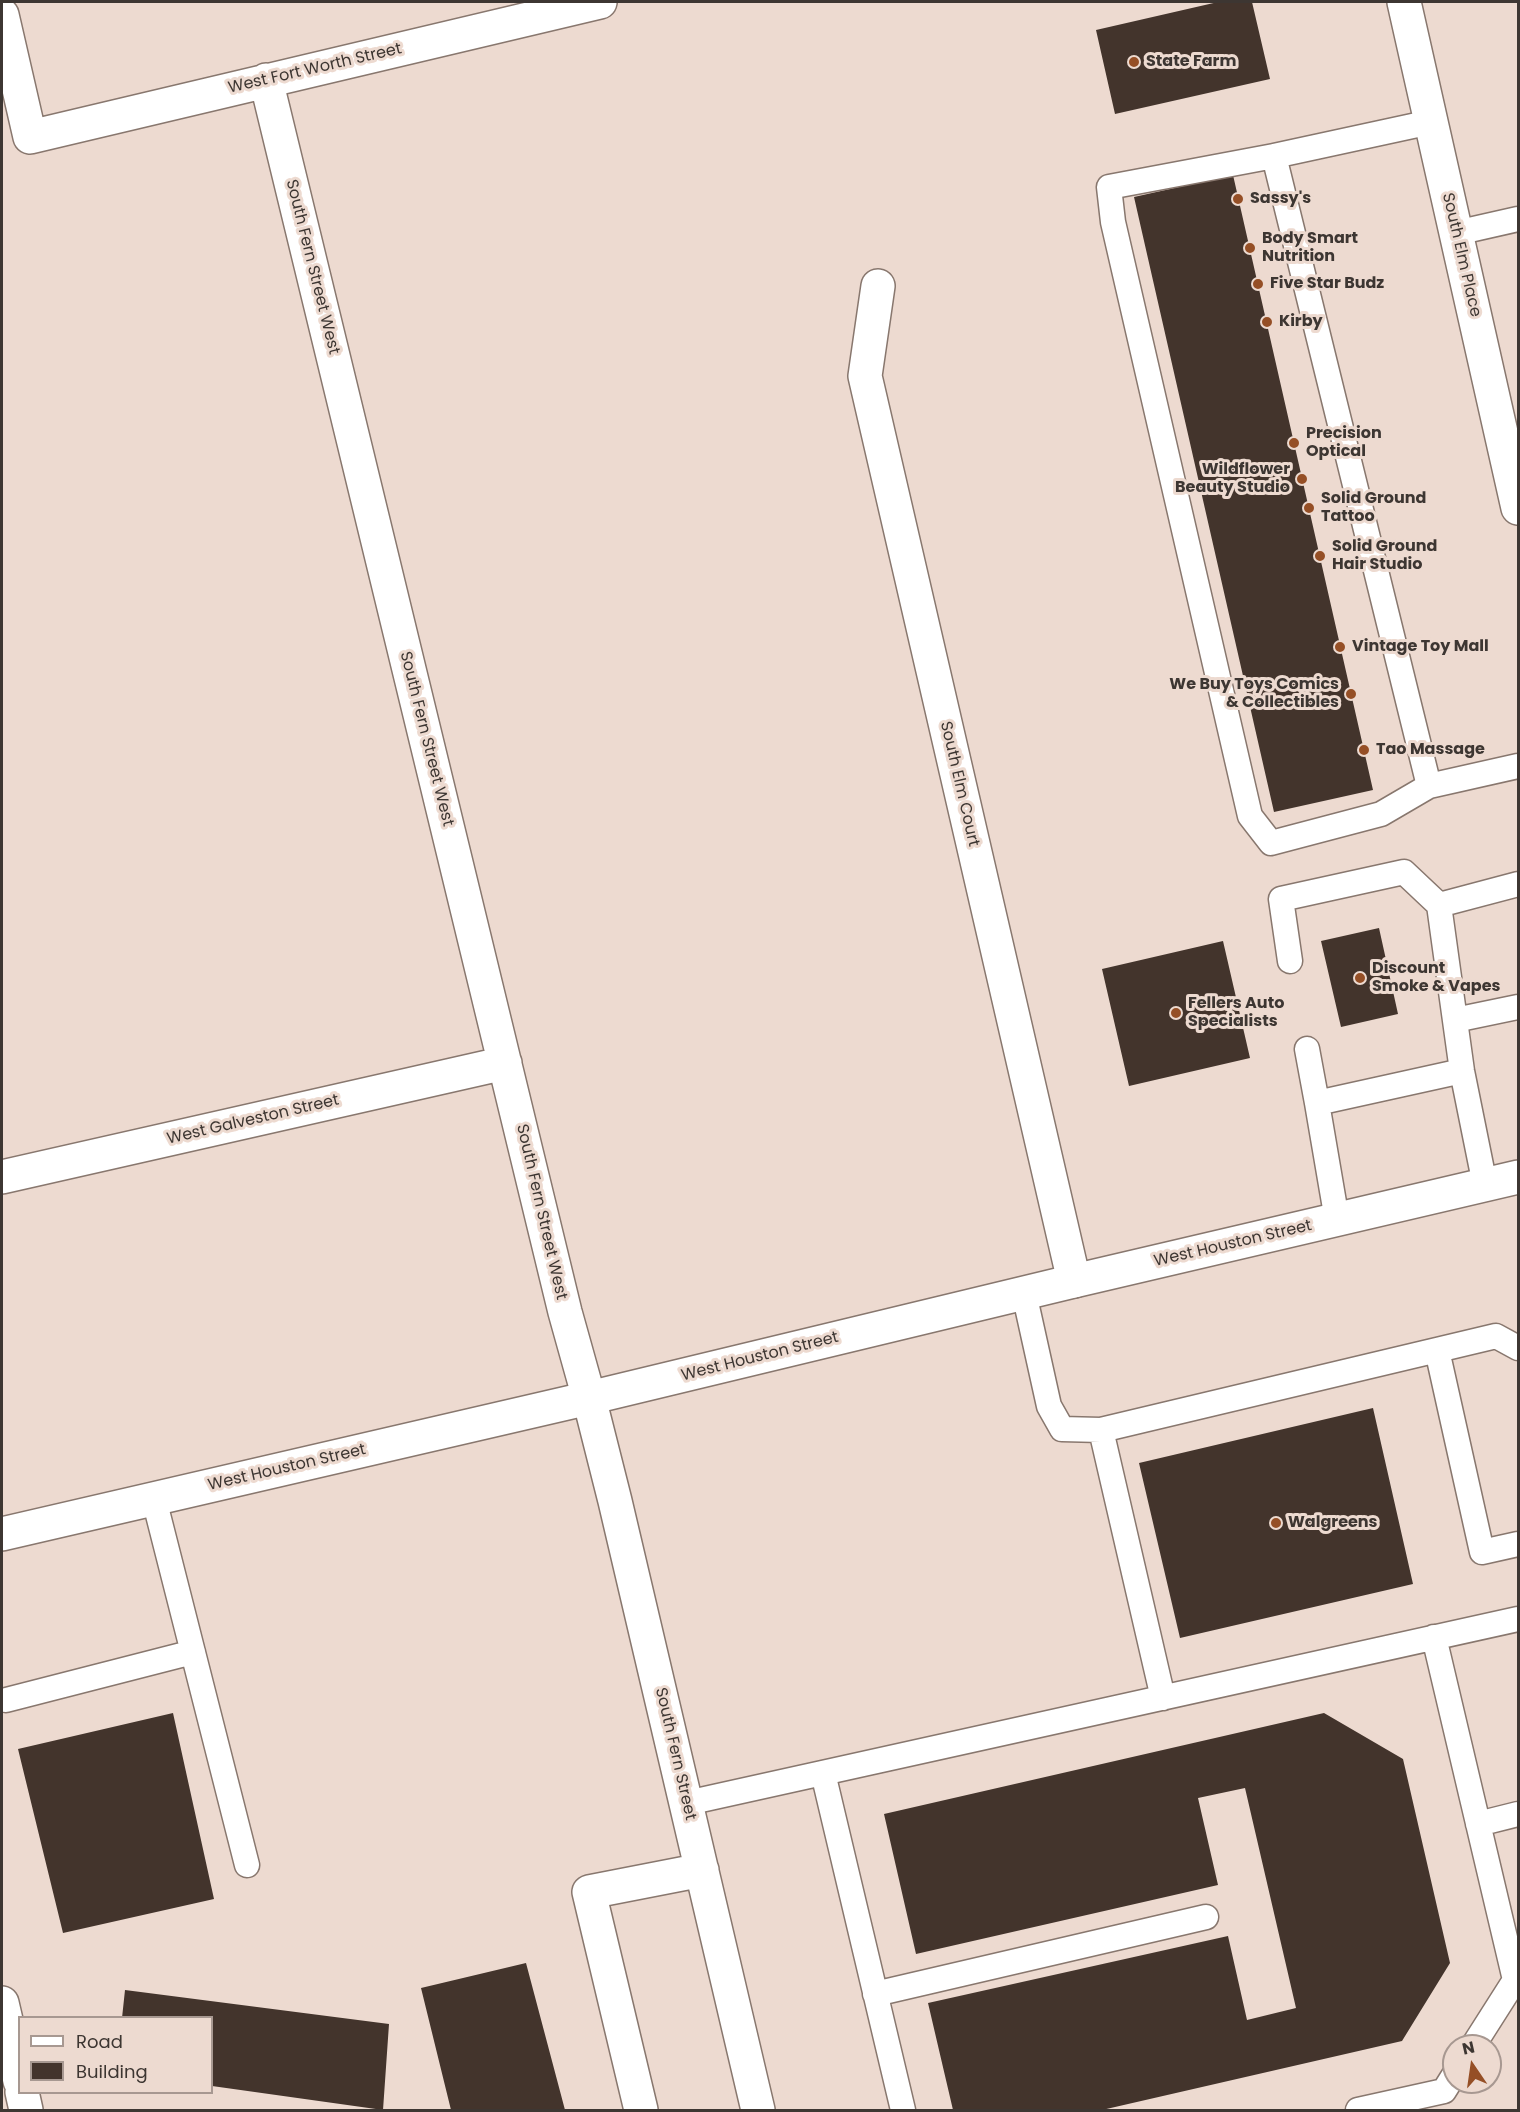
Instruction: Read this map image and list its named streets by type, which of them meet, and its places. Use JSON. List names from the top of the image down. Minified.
{"streets":{"street":["West Fort Worth Street","South Elm Place","South Fern Street West","South Elm Court","West Galveston Street","West Houston Street","South Fern Street"]},"crossings":[["West Fort Worth Street","South Fern Street West"],["South Fern Street West","West Galveston Street"],["South Fern Street West","West Houston Street"],["South Fern Street West","South Fern Street"],["South Elm Court","West Houston Street"],["West Houston Street","South Fern Street"]],"places":["State Farm","Sassy's","Body Smart Nutrition","Five Star Budz","Kirby","Precision Optical","Wildflower Beauty Studio","Solid Ground Tattoo","Solid Ground Hair Studio","Vintage Toy Mall","We Buy Toys Comics & Collectibles","Tao Massage","Discount Smoke & Vapes","Fellers Auto Specialists","Walgreens"],"legend":["Road","Building"],"north":"top"}
